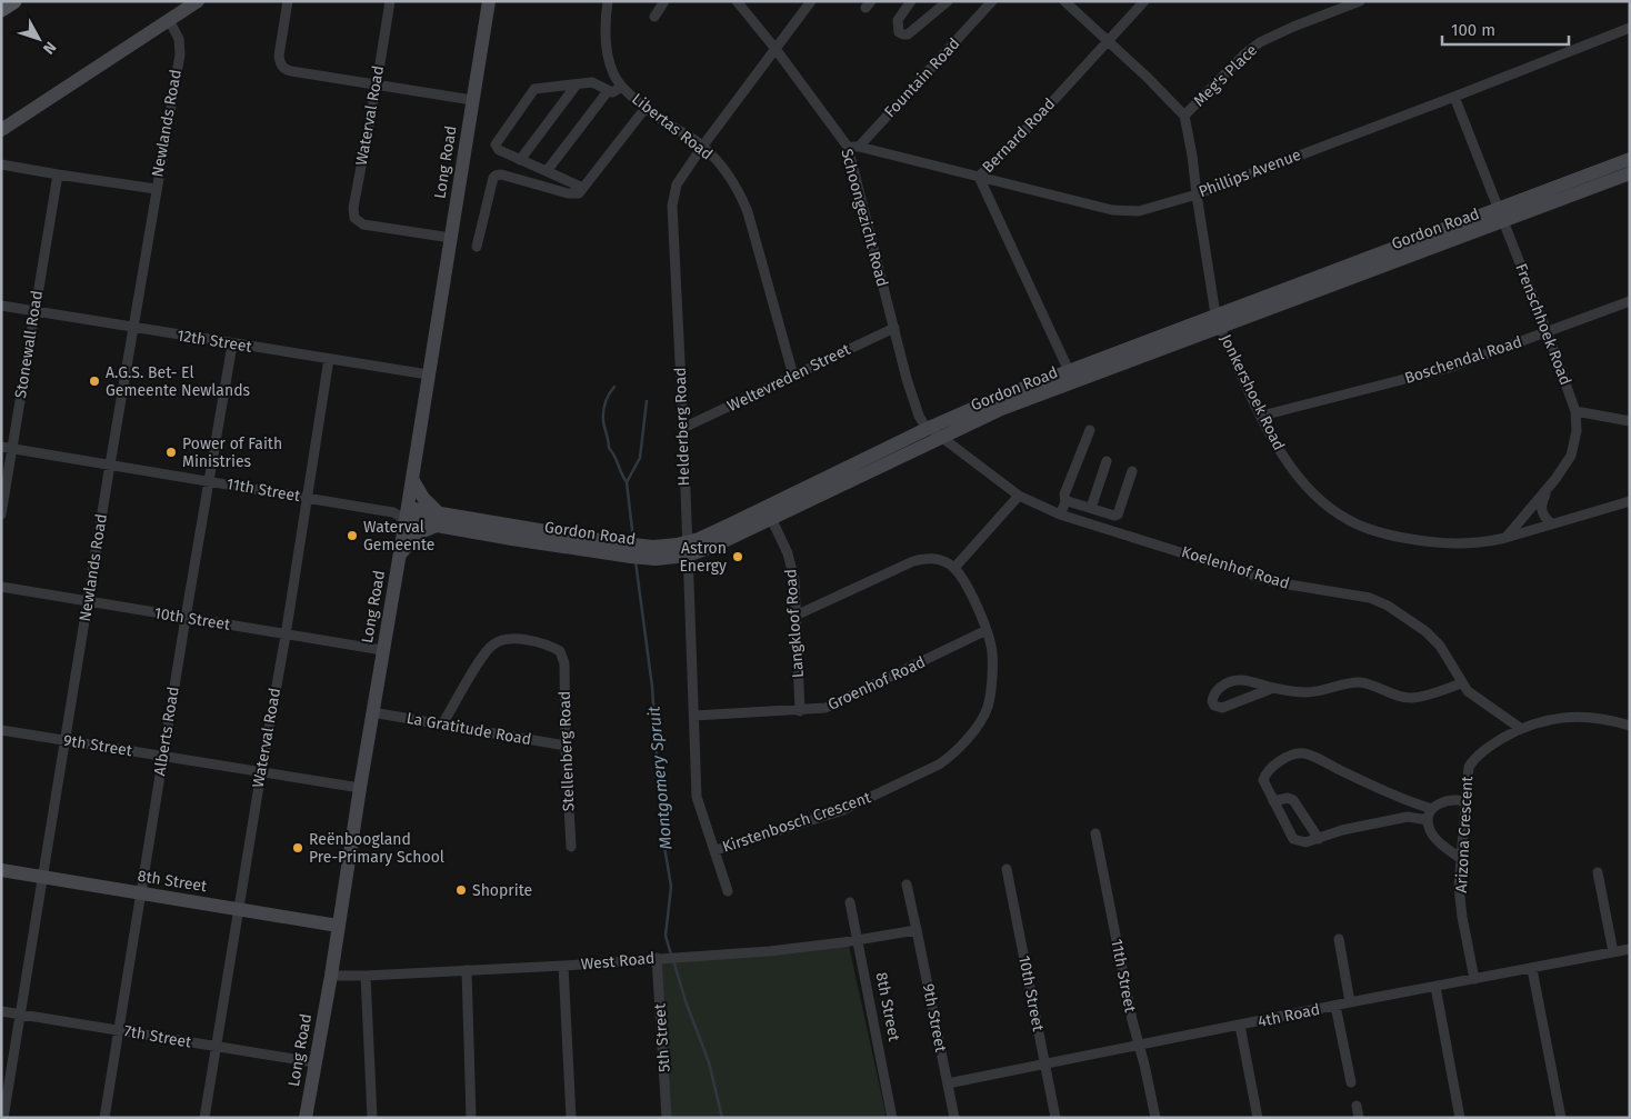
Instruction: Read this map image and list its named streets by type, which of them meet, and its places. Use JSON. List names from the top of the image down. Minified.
{"streets":{"street":["Meg's Place","Fountain Road","Waterval Road","Newlands Road","Libertas Road","Bernard Road","Long Road","Phillips Avenue","Schoongezicht Road","Gordon Road","Frenschhoek Road","12th Street","Stonewall Road","Boschendal Road","Weltevreden Street","Jonkershoek Road","Helderberg Road","11th Street","Koelenhof Road","10th Street","Langkloof Road","Groenhof Road","La Gratitude Road","Alberts Road","9th Street","Stellenberg Road","Kirstenbosch Crescent","Arizona Crescent","8th Street","West Road","4th Road","7th Street","5th Street"]},"crossings":[["Meg's Place","Jonkershoek Road"],["Fountain Road","Phillips Avenue"],["Fountain Road","Schoongezicht Road"],["Waterval Road","Long Road"],["Waterval Road","12th Street"],["Waterval Road","11th Street"],["Waterval Road","10th Street"],["Waterval Road","9th Street"],["Waterval Road","8th Street"],["Waterval Road","7th Street"],["Newlands Road","12th Street"],["Newlands Road","11th Street"],["Newlands Road","10th Street"],["Newlands Road","9th Street"],["Newlands Road","8th Street"],["Newlands Road","7th Street"],["Libertas Road","Weltevreden Street"],["Libertas Road","Helderberg Road"],["Bernard Road","Phillips Avenue"],["Bernard Road","Gordon Road"],["Long Road","Gordon Road"],["Long Road","12th Street"],["Long Road","11th Street"],["Long Road","10th Street"],["Long Road","La Gratitude Road"],["Long Road","9th Street"],["Long Road","8th Street"],["Long Road","West Road"],["Long Road","7th Street"],["Phillips Avenue","Schoongezicht Road"],["Phillips Avenue","Frenschhoek Road"],["Phillips Avenue","Jonkershoek Road"],["Schoongezicht Road","Gordon Road"],["Schoongezicht Road","Weltevreden Street"],["Schoongezicht Road","Helderberg Road"],["Schoongezicht Road","Koelenhof Road"],["Gordon Road","Frenschhoek Road"],["Gordon Road","Jonkershoek Road"],["Gordon Road","Helderberg Road"],["Gordon Road","11th Street"],["Gordon Road","Koelenhof Road"],["Gordon Road","Langkloof Road"],["Frenschhoek Road","Boschendal Road"],["Frenschhoek Road","Jonkershoek Road"],["12th Street","Stonewall Road"],["12th Street","Alberts Road"],["Stonewall Road","11th Street"],["Boschendal Road","Jonkershoek Road"],["Weltevreden Street","Helderberg Road"],["Helderberg Road","Groenhof Road"],["Helderberg Road","Kirstenbosch Crescent"],["11th Street","Alberts Road"],["11th Street","4th Road"],["Koelenhof Road","Arizona Crescent"],["10th Street","Alberts Road"],["10th Street","4th Road"],["Langkloof Road","Groenhof Road"],["Groenhof Road","Kirstenbosch Crescent"],["La Gratitude Road","Stellenberg Road"],["Alberts Road","9th Street"],["Alberts Road","8th Street"],["Alberts Road","7th Street"],["9th Street","West Road"],["9th Street","4th Road"],["Arizona Crescent","4th Road"],["8th Street","West Road"],["West Road","5th Street"]],"water":["Montgomery Spruit"],"places":["A.G.S. Bet- El Gemeente Newlands","Power of Faith Ministries","Waterval Gemeente","Astron Energy","Reënboogland Pre-Primary School","Shoprite"],"scale_bar":"100 m","north":"bottom right"}
